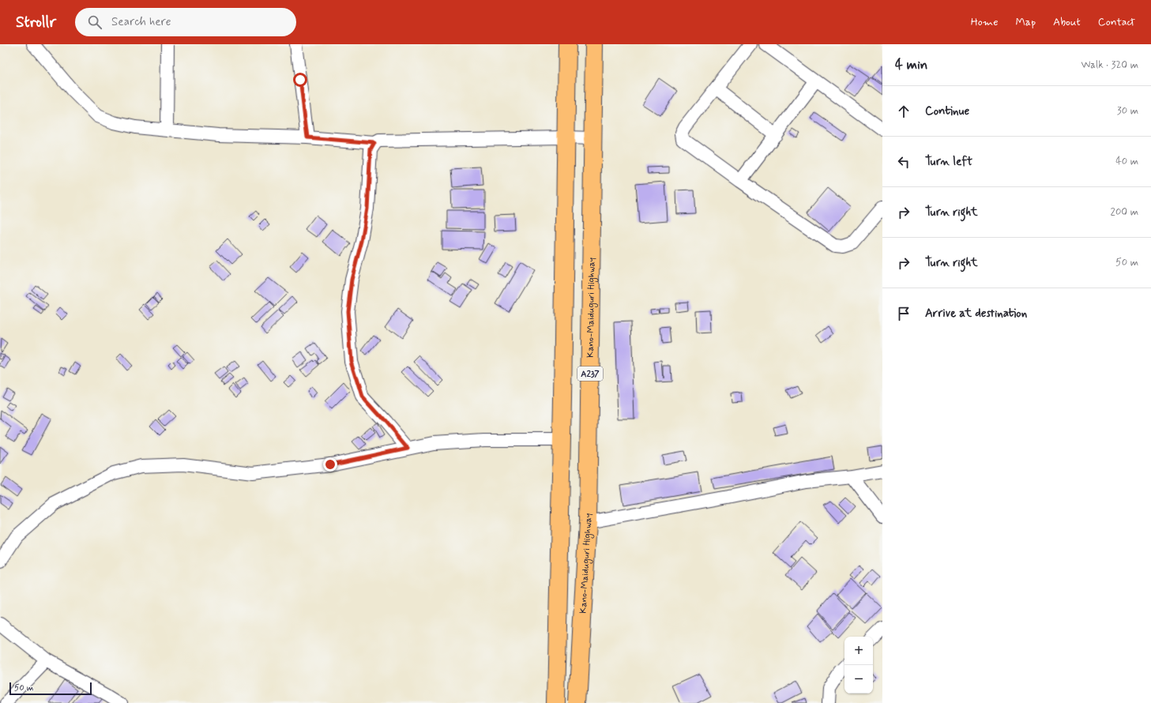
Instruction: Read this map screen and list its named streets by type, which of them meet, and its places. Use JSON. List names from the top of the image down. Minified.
{"streets":{"highway":["Kano-Maiduguri Highway","A237"]},"scale_bar":"50 m","page":{"header":"Strollr","search":"Search here","nav":["Home","Map","About","Contact"],"heading":["4 min","Walk · 320 m"],"list":[["Continue","30 m"],["Turn left","40 m"],["Turn right","200 m"],["Turn right","50 m"],"Arrive at destination"],"map_buttons":["+","−"],"scale":"50 m"}}
